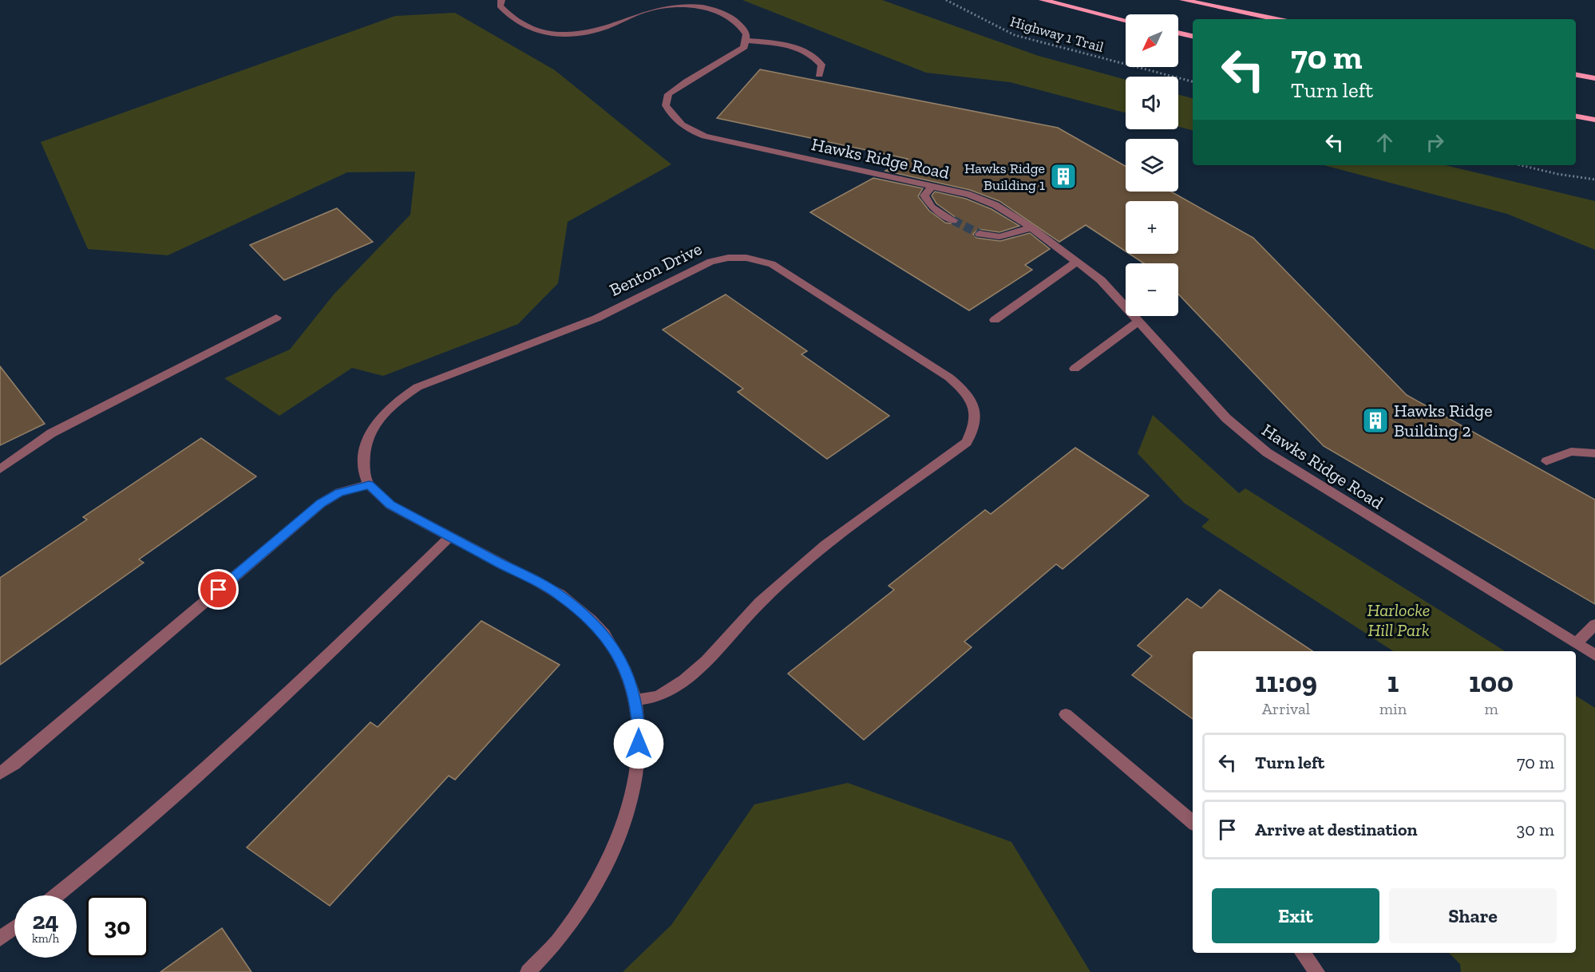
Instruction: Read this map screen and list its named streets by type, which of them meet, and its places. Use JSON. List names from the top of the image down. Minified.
{"streets":{"street":["Hawks Ridge Road","Benton Drive"],"path":["Highway 1 Trail"]},"parks":["Harlocke Hill Park"],"places":{"building":["Hawks Ridge Building 1","Hawks Ridge Building 2"]},"north":"bottom left","page":{"map_buttons":["+","−"],"turn":["70 m","Turn left"],"eta":["11:09","Arrival","1","min","100","m"],"list":[{"name":"Turn left","value":"70 m"},{"name":"Arrive at destination","value":"30 m"}],"buttons":["Exit","Share"],"speed":"24 km/h","limit":"30"}}
